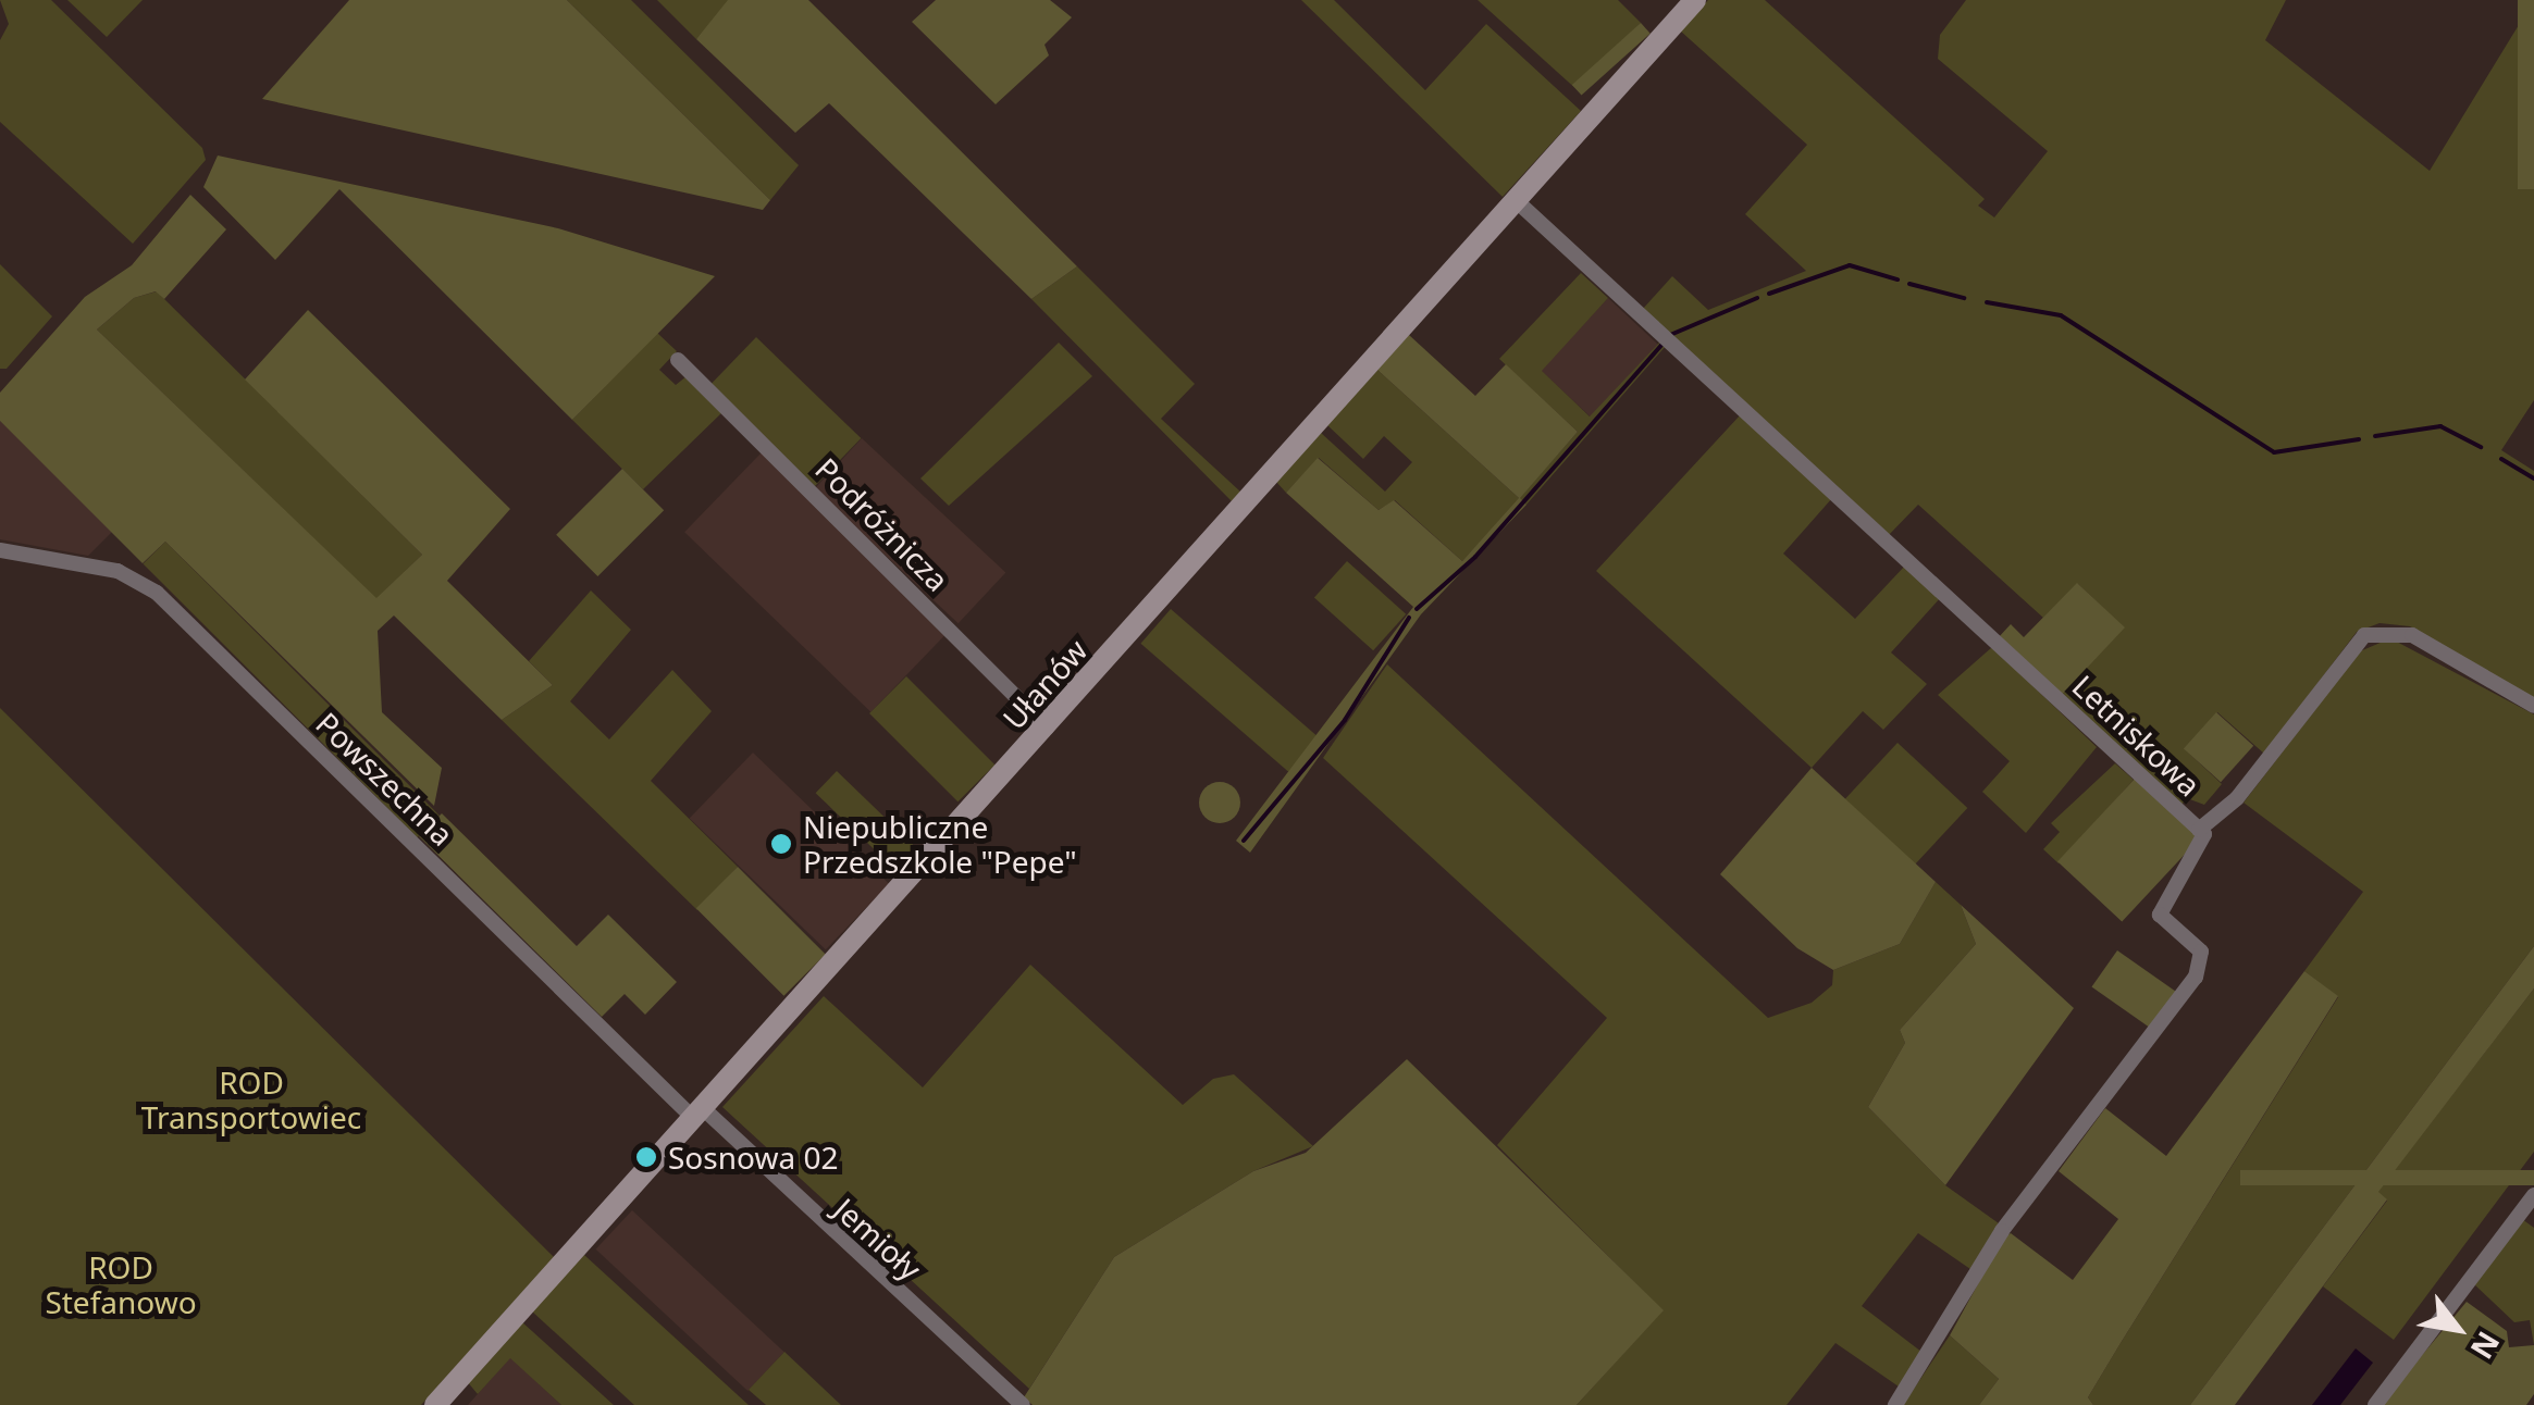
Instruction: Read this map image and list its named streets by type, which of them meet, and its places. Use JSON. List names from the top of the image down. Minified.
{"streets":{"street":["Podróżnicza","Ułanów","Letniskowa","Powszechna","Jemioły"]},"crossings":[["Podróżnicza","Ułanów"],["Ułanów","Letniskowa"],["Ułanów","Powszechna"],["Ułanów","Jemioły"],["Powszechna","Jemioły"]],"parks":["ROD Transportowiec","ROD Stefanowo"],"places":["Niepubliczne Przedszkole \"Pepe\"","Sosnowa 02"],"north":"bottom right"}
